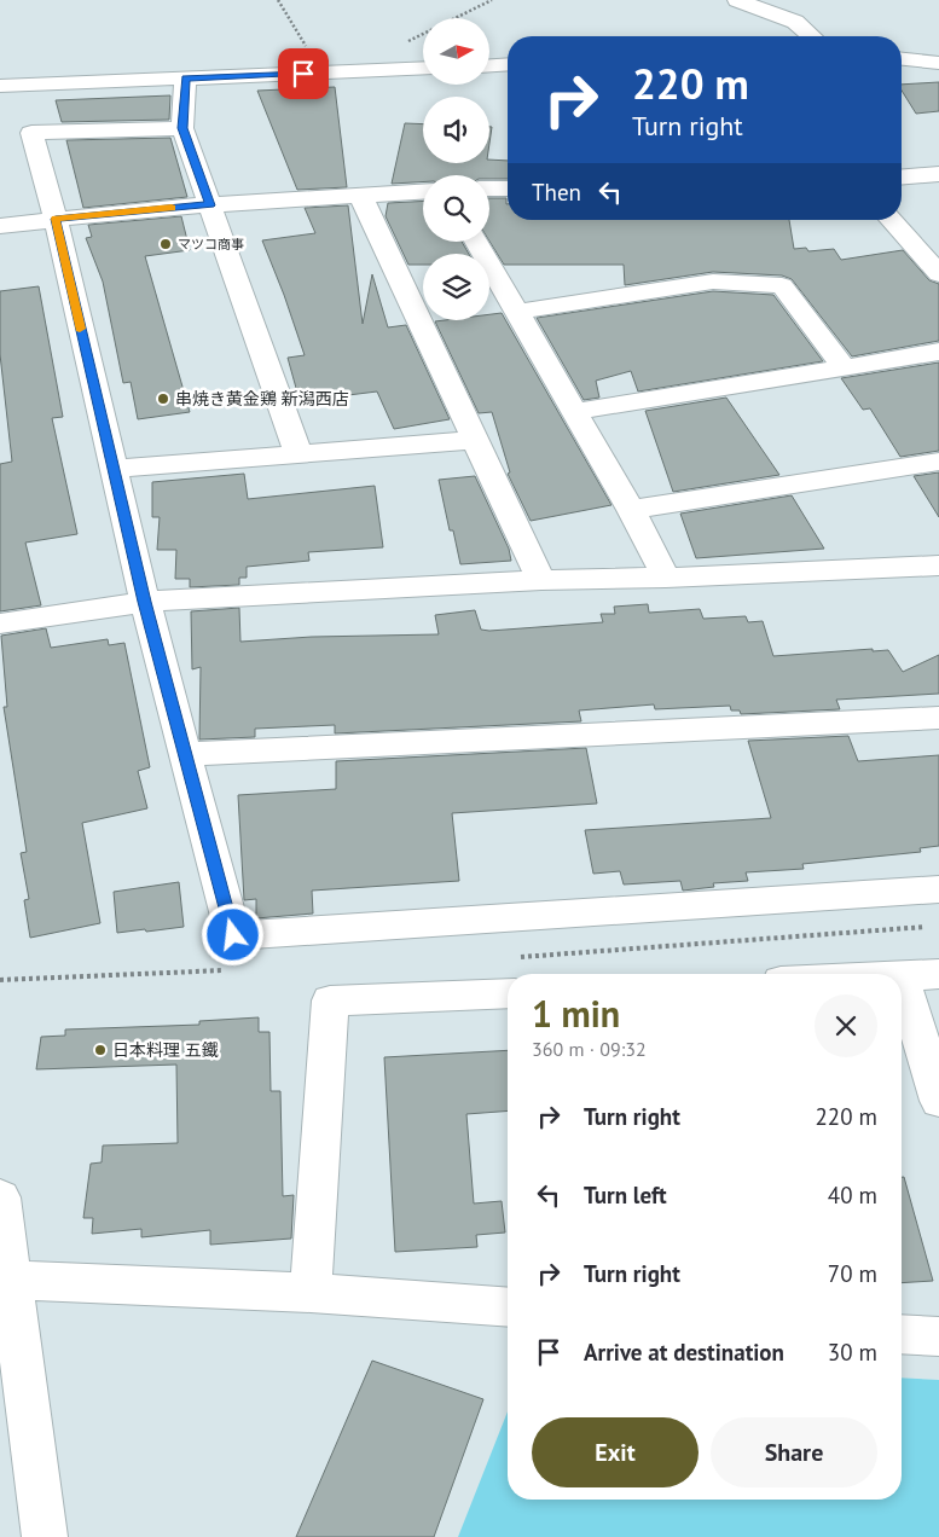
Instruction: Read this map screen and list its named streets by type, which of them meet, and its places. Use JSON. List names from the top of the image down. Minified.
{"places":["マツコ商事","串焼き黄金鶏 新潟西店","日本料理 五鐵"],"north":"right","page":{"turn":["220 m","Turn right"],"then":"Then","heading":["1 min","360 m · 09:32"],"list":[{"name":"Turn right","value":"220 m"},{"name":"Turn left","value":"40 m"},{"name":"Turn right","value":"70 m"},{"name":"Arrive at destination","value":"30 m"}],"buttons":["Exit","Share"]}}
